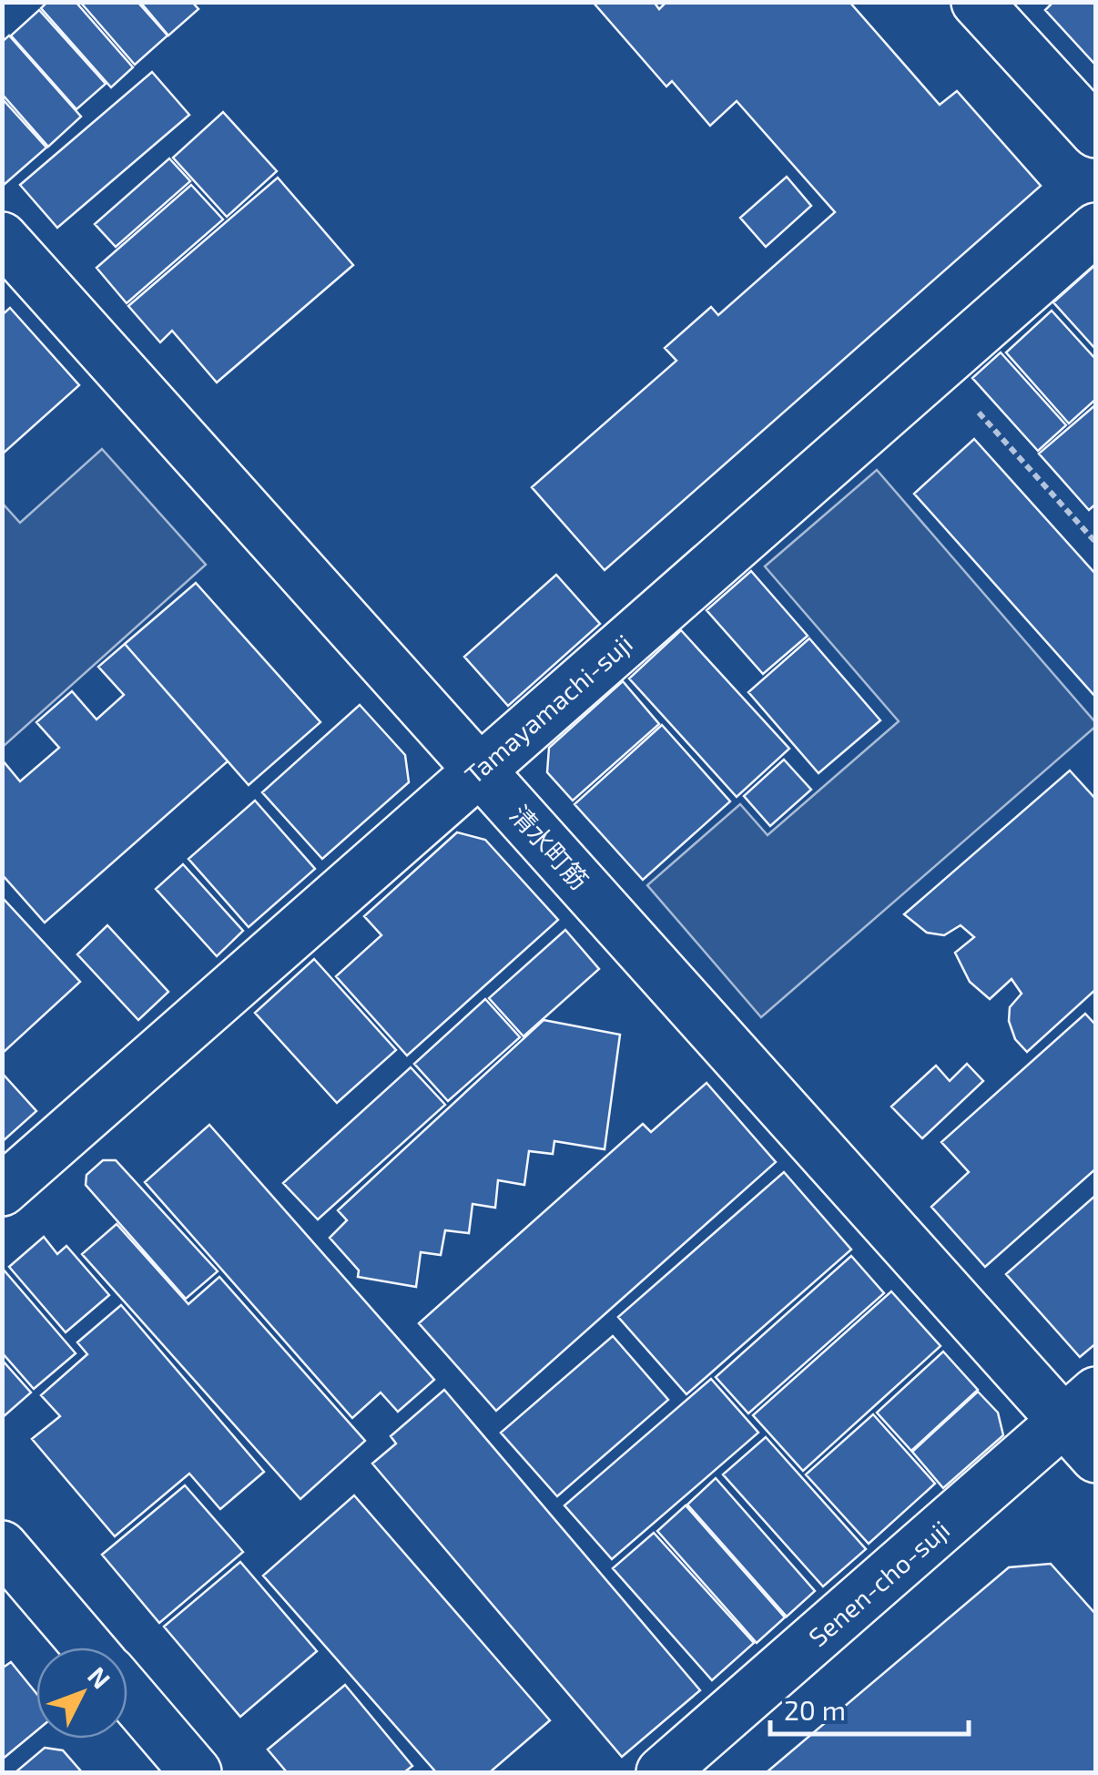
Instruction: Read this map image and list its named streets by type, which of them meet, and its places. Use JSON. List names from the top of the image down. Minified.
{"streets":{"street":["Tamayamachi-suji","清水町筋","Senen-cho-suji"]},"crossings":[["Tamayamachi-suji","清水町筋"],["清水町筋","Senen-cho-suji"]],"scale_bar":"20 m","north":"top right"}
